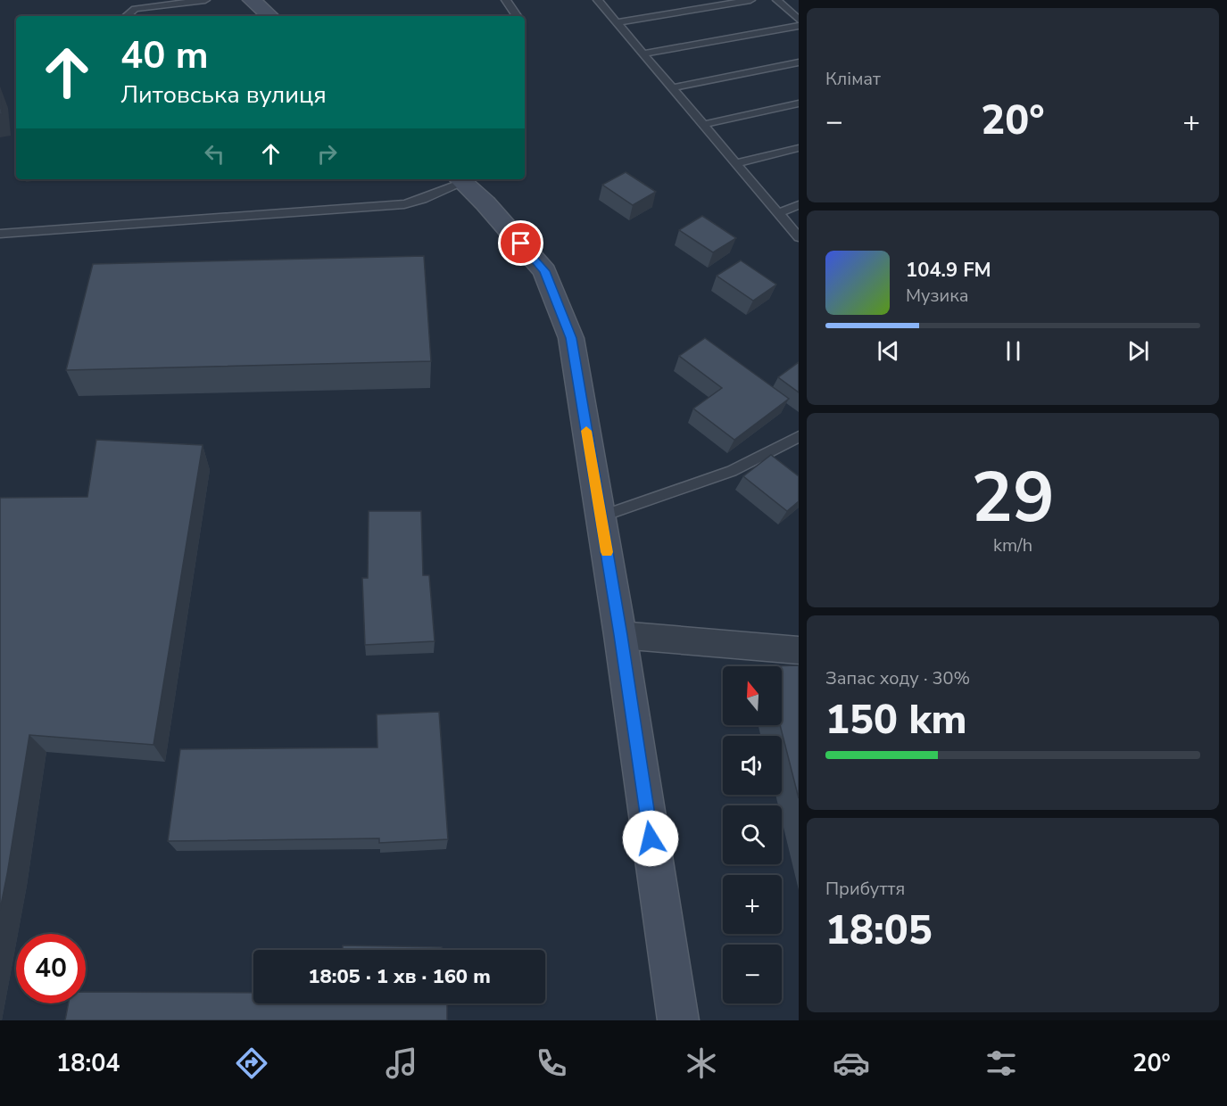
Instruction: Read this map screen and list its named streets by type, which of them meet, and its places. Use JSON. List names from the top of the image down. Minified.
{"north":"top","page":{"tile":["Клімат",["29","km/h"],["Запас ходу · 30%","150 km"],["Прибуття","18:05"]],"turn":["40 m","Литовська вулиця"],"heat":["−","20°","+"],"song":["104.9 FM","Музика"],"map_buttons":["+","−"],"limit":"40","trip":"18:05 · 1 хв · 160 m","tabs":["18:04","20°"]}}
